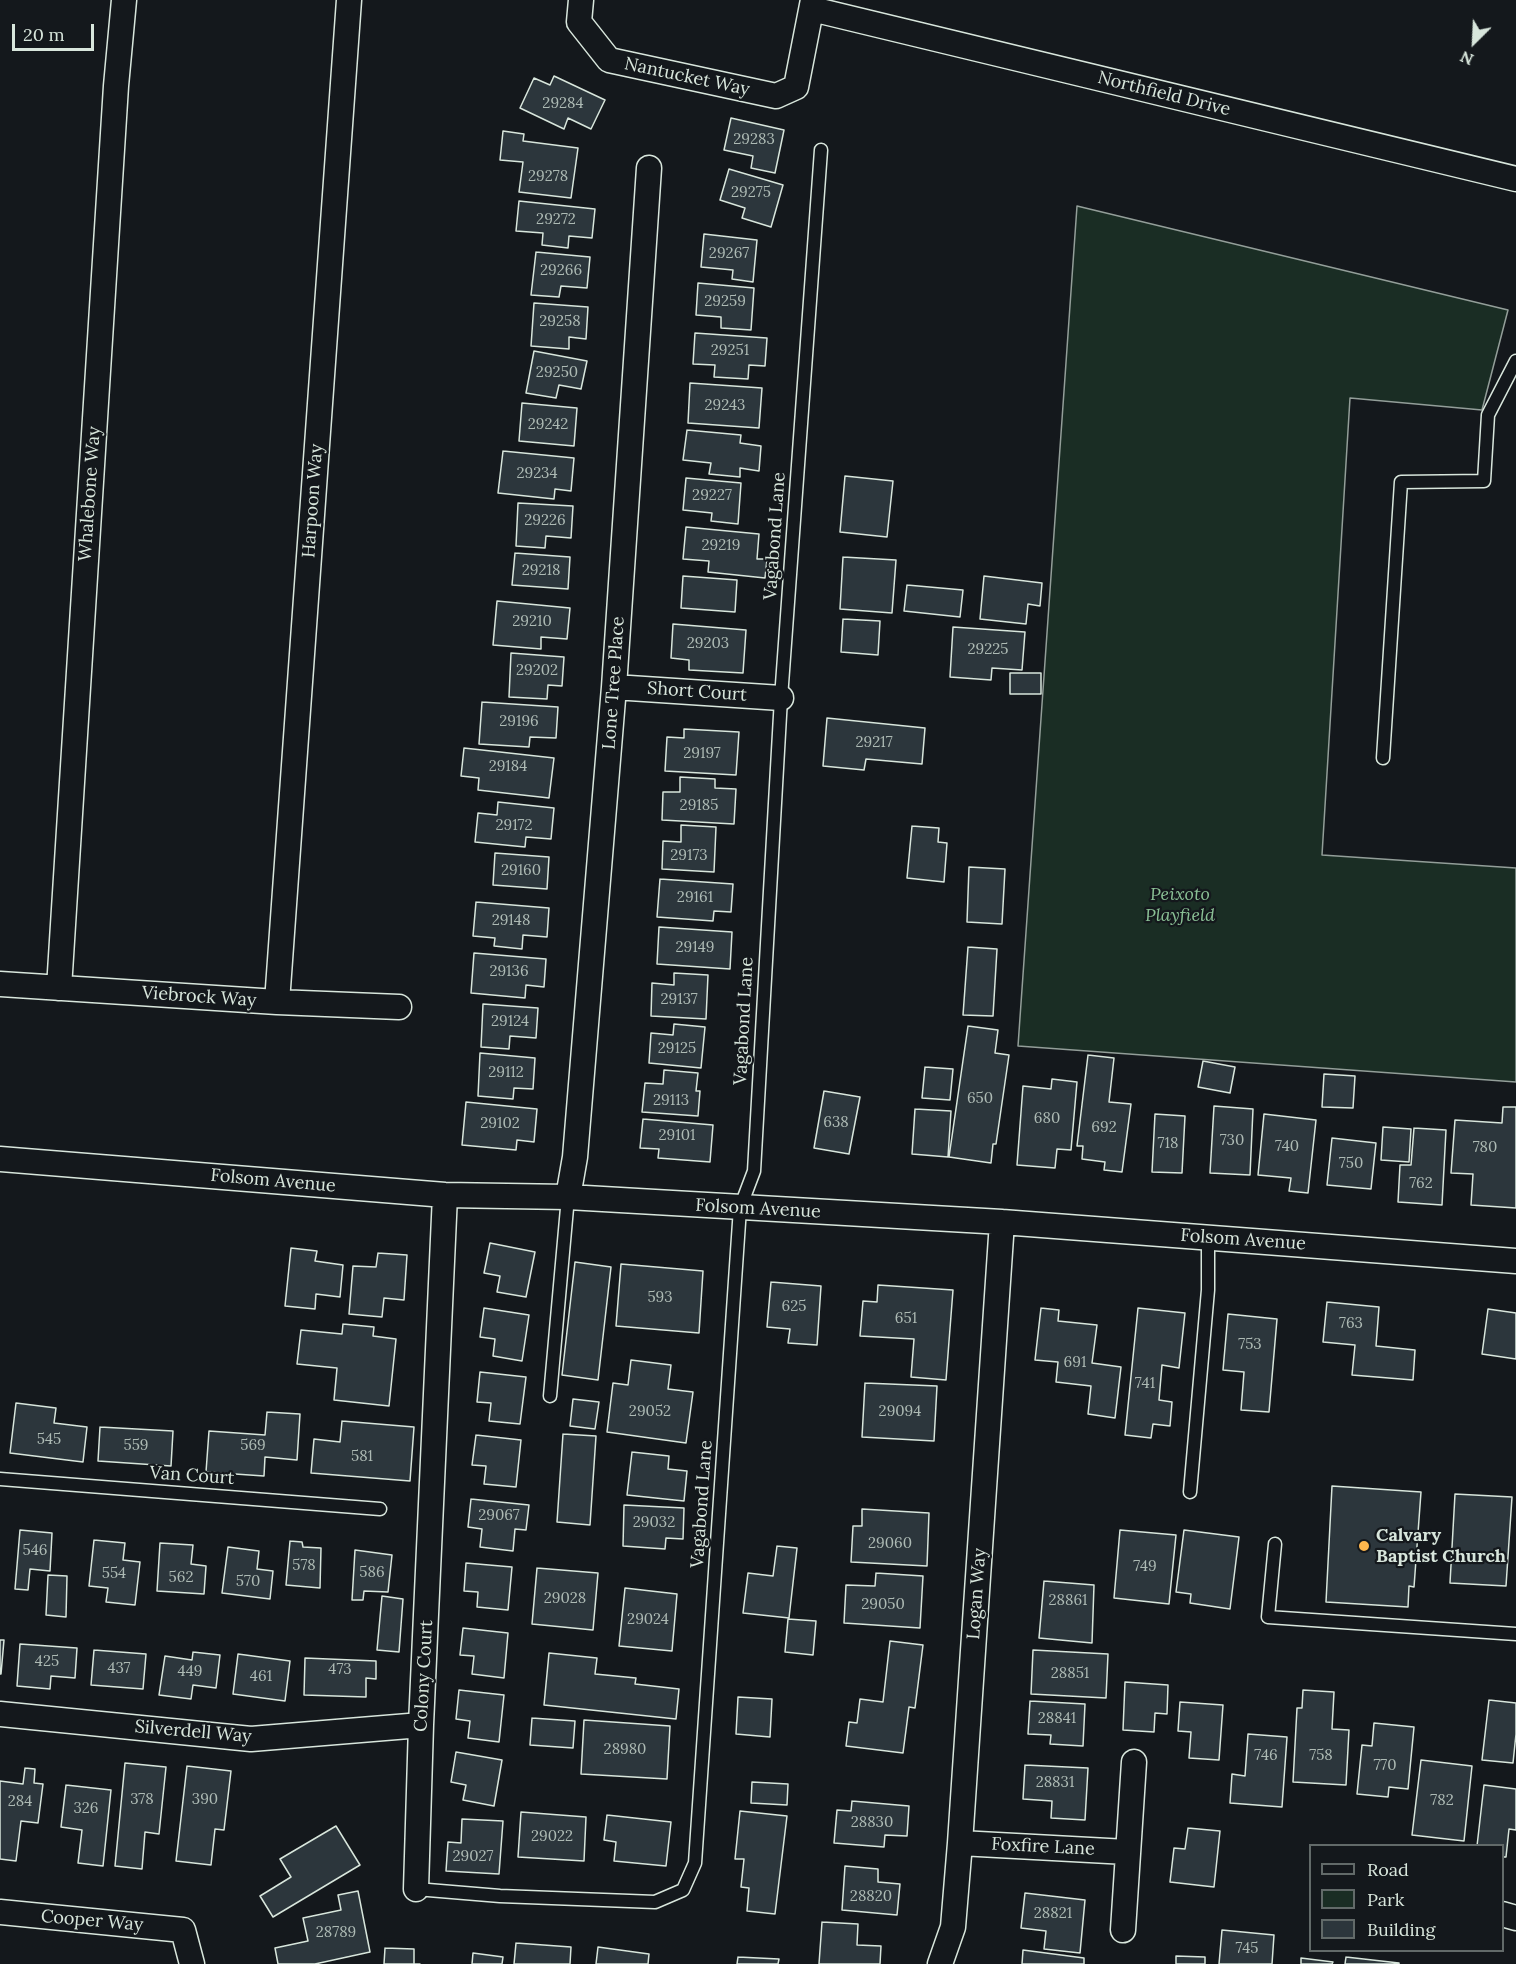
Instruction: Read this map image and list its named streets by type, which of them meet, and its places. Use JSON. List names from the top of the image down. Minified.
{"streets":{"street":["Nantucket Way","Northfield Drive","Whalebone Way","Harpoon Way","Lone Tree Place","Short Court","Viebrock Way","Folsom Avenue","Logan Way","Colony Court","Silverdell Way","Foxfire Lane","Cooper Way"],"lane":["Vagabond Lane","Van Court"]},"crossings":[["Nantucket Way","Northfield Drive"],["Whalebone Way","Viebrock Way"],["Harpoon Way","Viebrock Way"],["Vagabond Lane","Short Court"],["Vagabond Lane","Folsom Avenue"],["Vagabond Lane","Colony Court"],["Lone Tree Place","Short Court"],["Lone Tree Place","Folsom Avenue"],["Folsom Avenue","Logan Way"],["Folsom Avenue","Colony Court"],["Logan Way","Foxfire Lane"],["Colony Court","Silverdell Way"]],"parks":["Peixoto Playfield"],"places":["Calvary Baptist Church"],"house_numbers":["29284","29283","29278","29275","29272","29267","29266","29259","29258","29251","29250","29243","29242","29234","29227","29226","29219","29218","29210","29203","29225","29202","29196","29217","29197","29184","29185","29172","29173","29160","29161","29148","29149","29136","29137","29124","29125","29112","650","29113","680","638","29102","692","29101","730","718","740","780","750","762","593","625","651","763","753","691","741","29052","29094","545","559","569","581","29067","29032","29060","546","578","749","586","554","562","570","29028","28861","29050","29024","425","437","473","449","28851","461","28841","28980","746","758","770","28831","378","390","782","284","326","28830","29022","29027","28820","28821","28789","745"],"legend":["Road","Park","Building"],"scale_bar":"20 m","north":"bottom left"}
